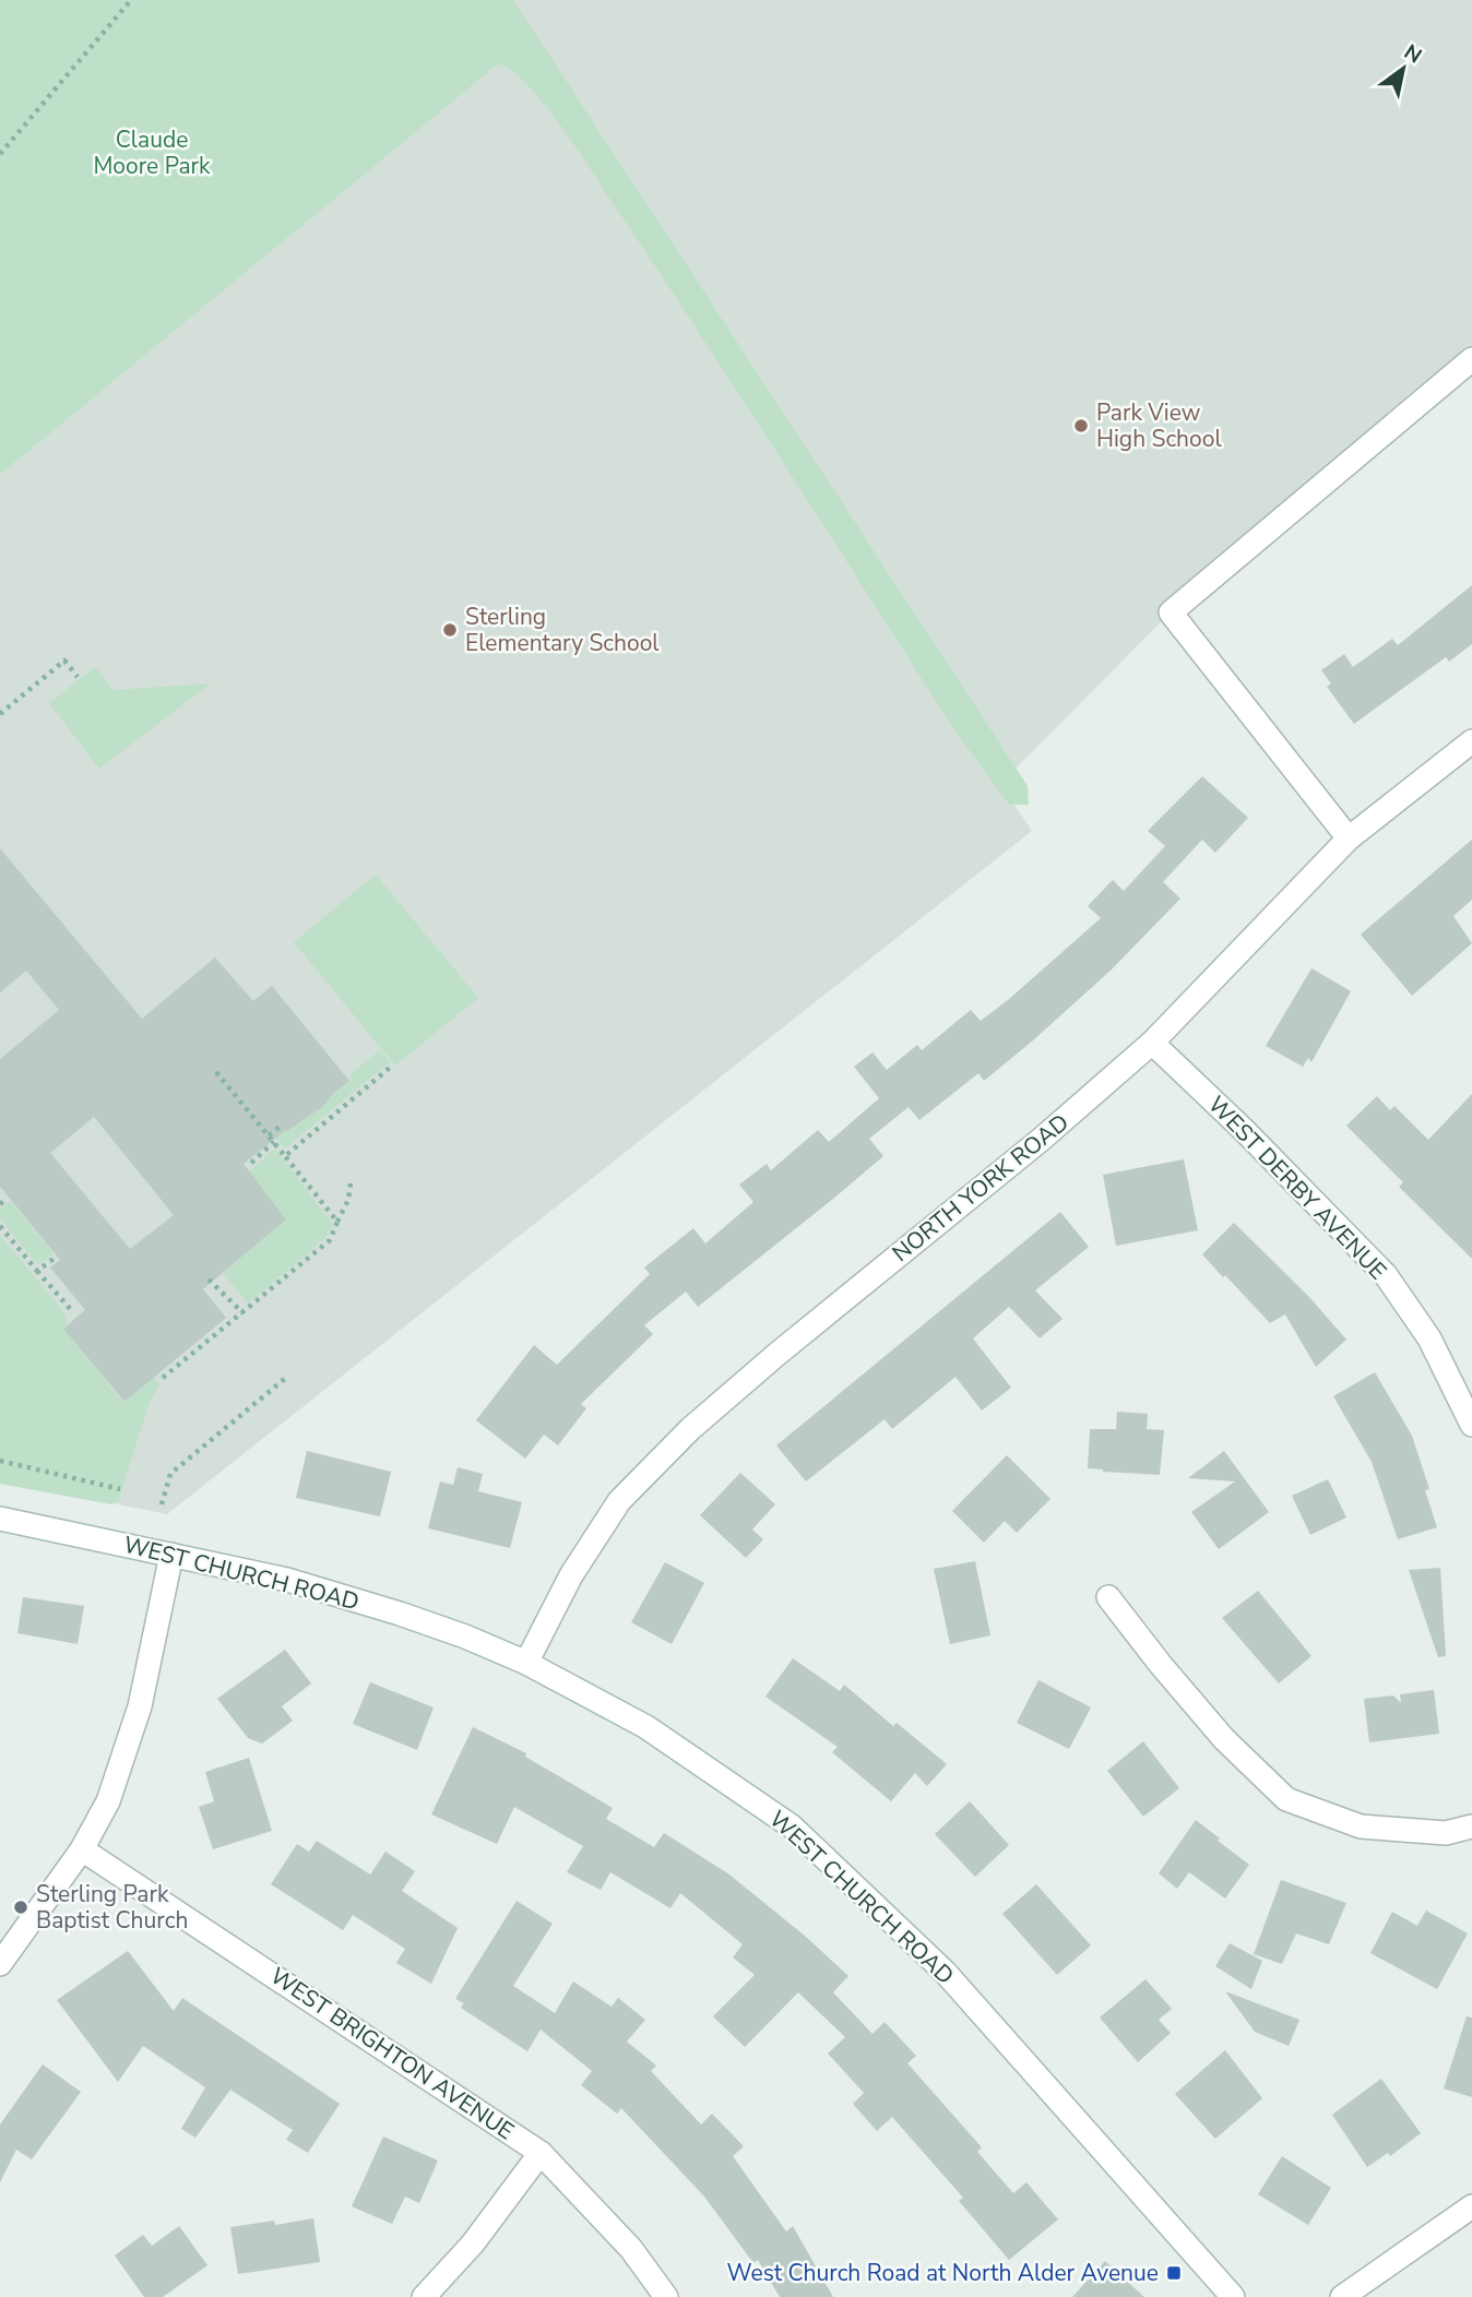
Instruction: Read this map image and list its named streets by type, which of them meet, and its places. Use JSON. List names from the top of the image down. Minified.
{"streets":{"street":["NORTH YORK ROAD","WEST DERBY AVENUE","WEST CHURCH ROAD","WEST BRIGHTON AVENUE"]},"crossings":[["NORTH YORK ROAD","WEST DERBY AVENUE"],["NORTH YORK ROAD","WEST CHURCH ROAD"]],"parks":["Claude Moore Park"],"places":{"other":["Park View High School","Sterling Elementary School","Sterling Park Baptist Church"],"transit":["West Church Road at North Alder Avenue"]},"north":"top right"}
